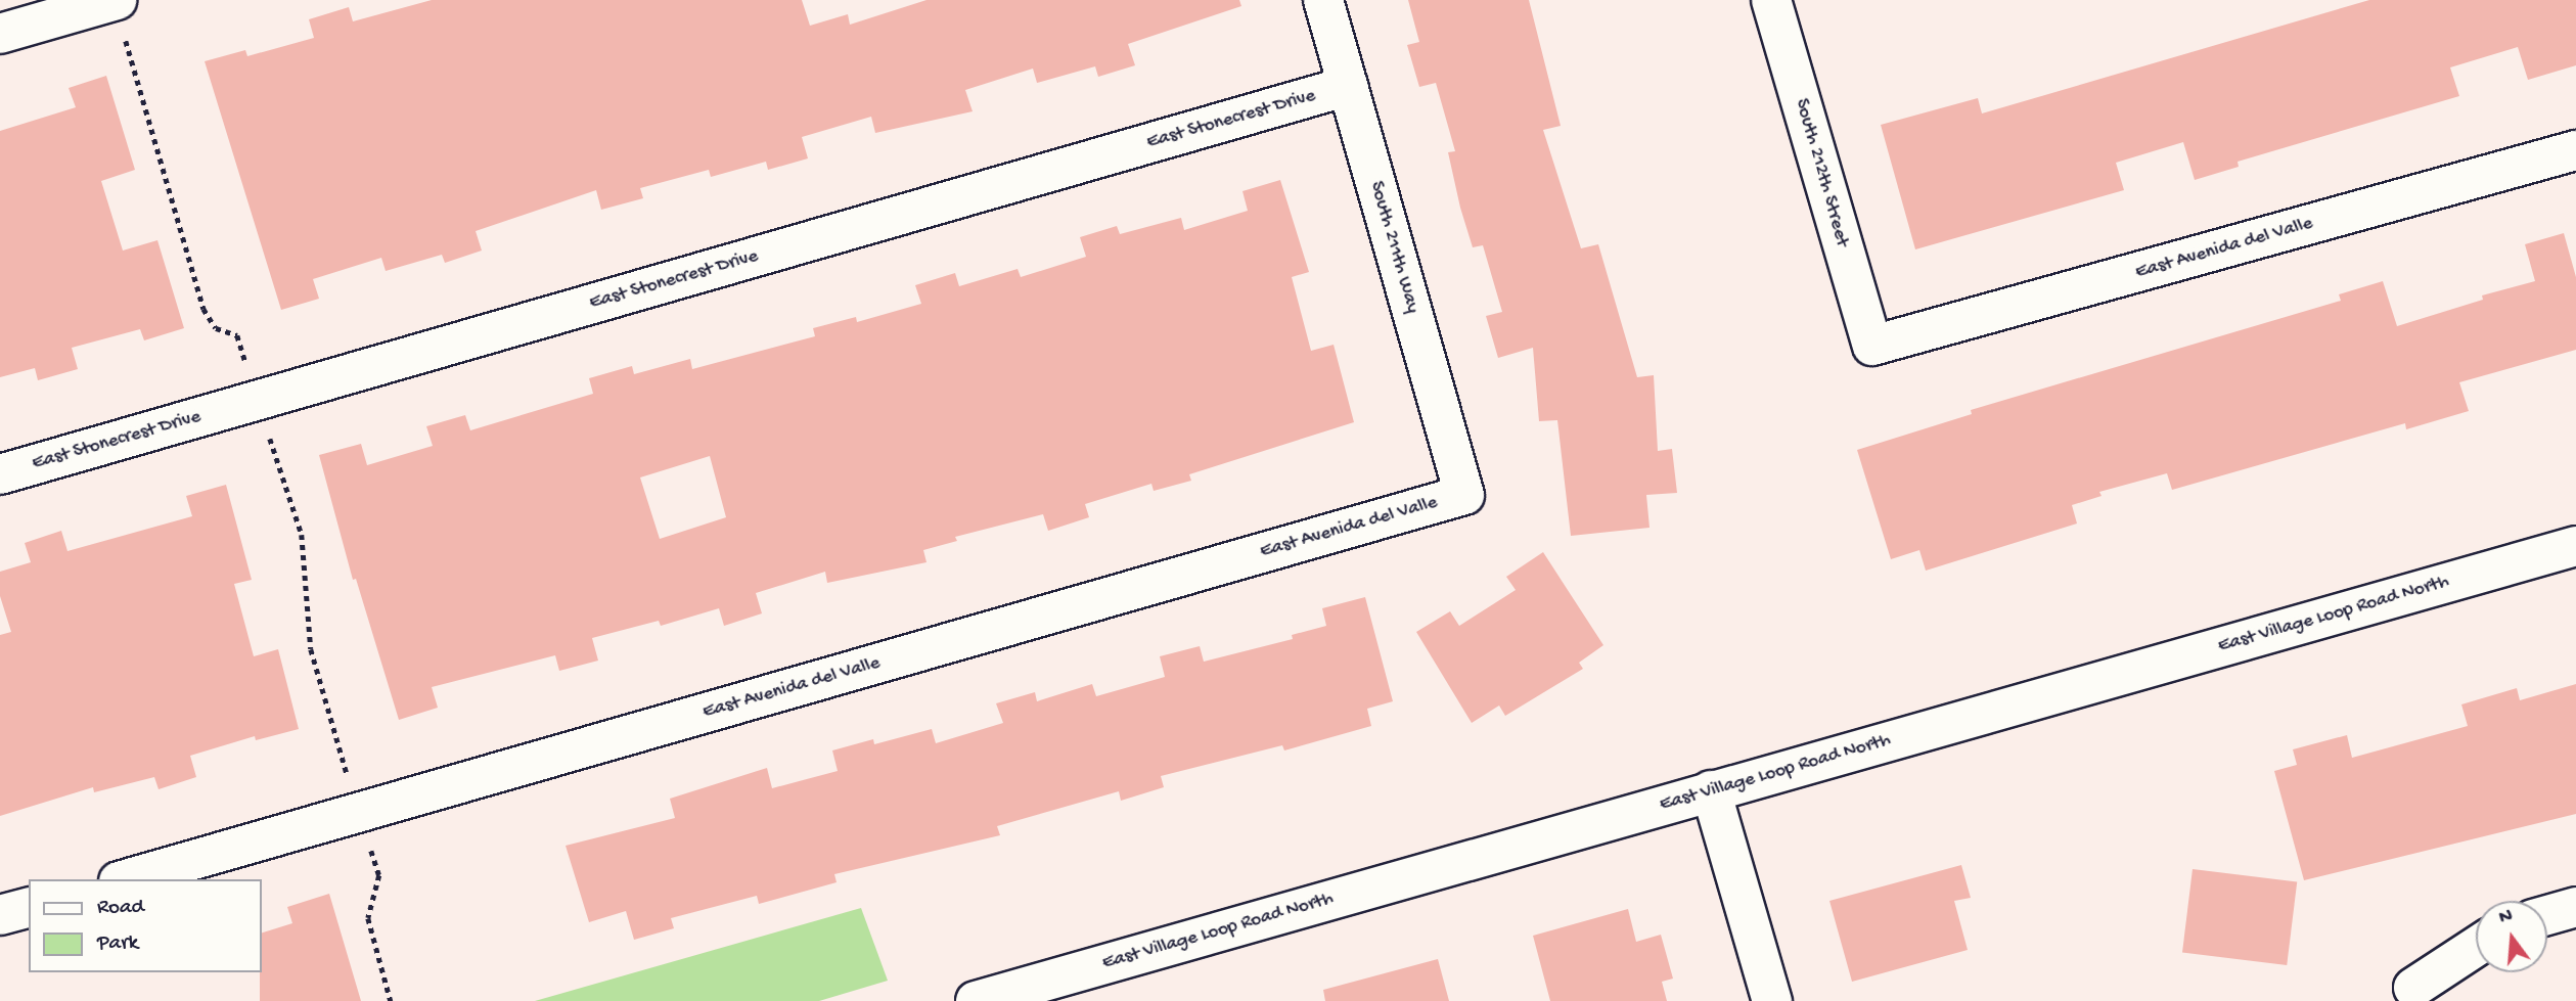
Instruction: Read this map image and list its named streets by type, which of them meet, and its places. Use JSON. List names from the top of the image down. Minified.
{"streets":{"street":["East Stonecrest Drive","South 212th Street","South 211th Way","East Avenida del Valle","East Village Loop Road North"]},"crossings":[["East Stonecrest Drive","South 211th Way"],["South 212th Street","East Avenida del Valle"],["South 211th Way","East Avenida del Valle"]],"legend":["Road","Park"],"north":"top"}
